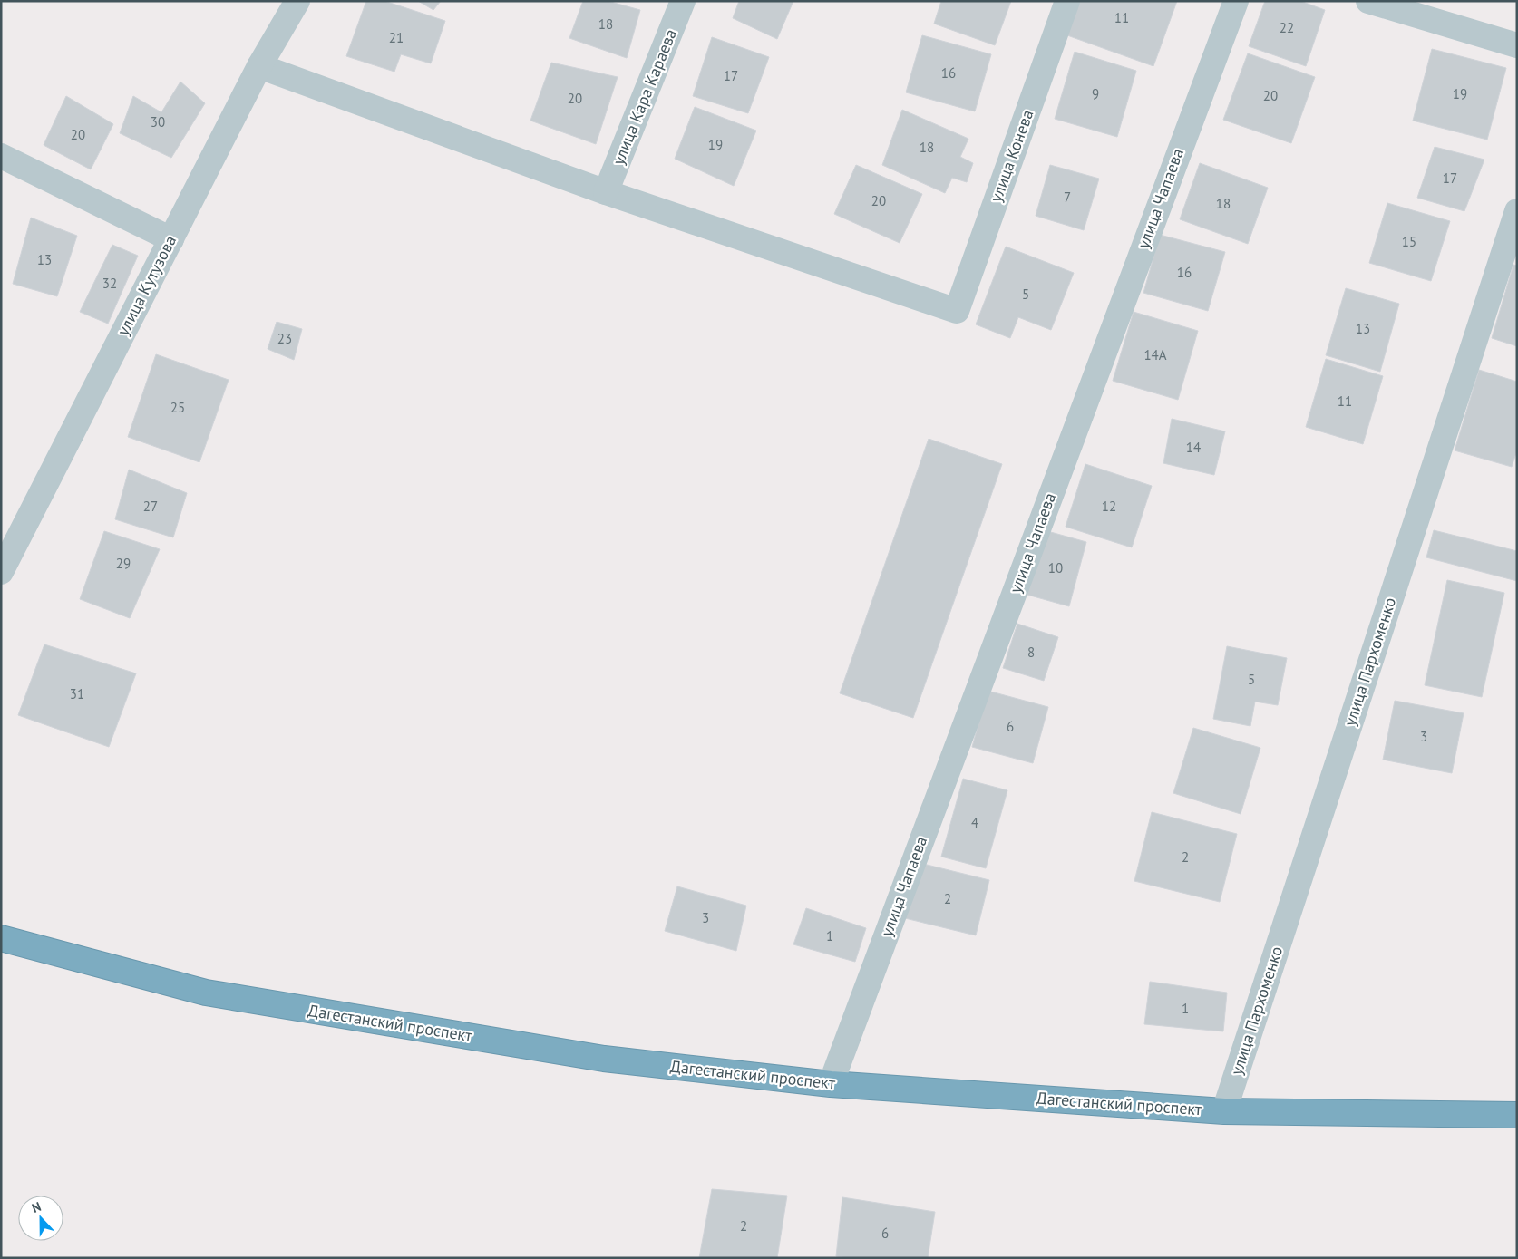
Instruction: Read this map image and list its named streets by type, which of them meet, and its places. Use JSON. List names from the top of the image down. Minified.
{"streets":{"highway":["Дагестанский проспект"],"street":["улица Кара Караева","улица Конева","улица Чапаева","улица Кутузова","улица Пархоменко"]},"crossings":[["улица Кара Караева","улица Конева"],["улица Чапаева","Дагестанский проспект"],["улица Пархоменко","Дагестанский проспект"]],"house_numbers":["11","18","22","21","16","17","9","19","20","20","30","20","19","18","17","7","20","18","15","13","16","32","5","13","23","14А","11","25","14","27","12","29","10","8","5","31","6","3","4","2","2","3","1","1","2","6"],"north":"top"}
